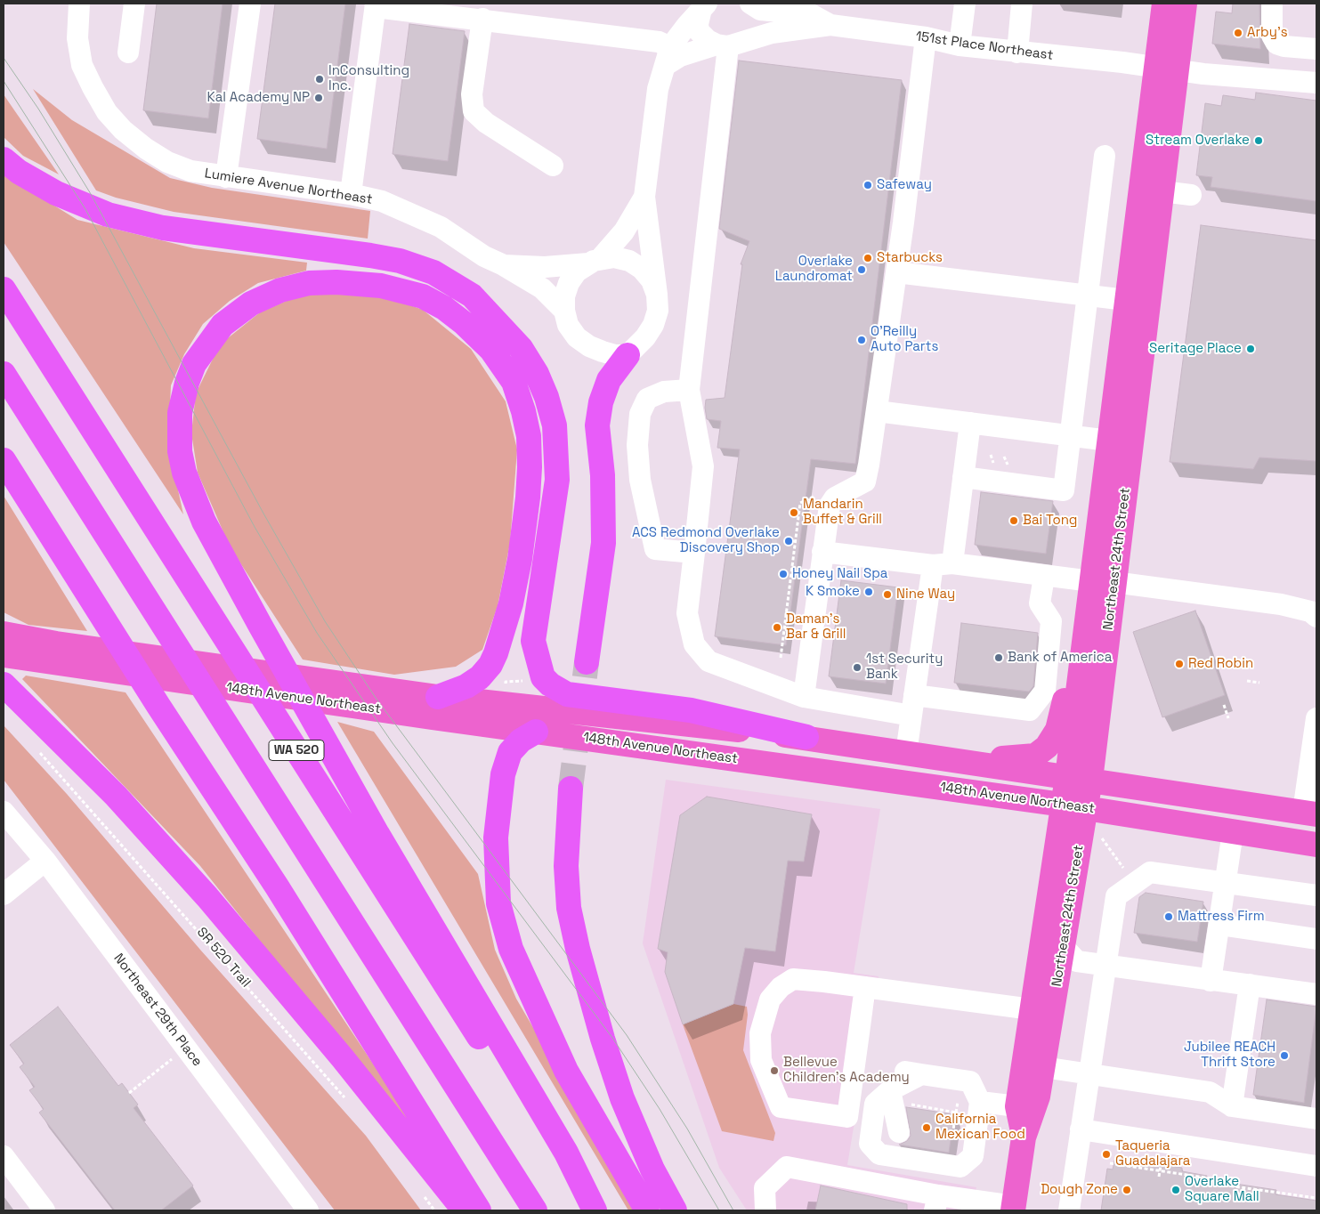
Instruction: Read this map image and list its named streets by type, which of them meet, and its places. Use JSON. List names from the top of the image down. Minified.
{"streets":{"highway":["WA 520"],"main road":["Northeast 24th Street","148th Avenue Northeast"],"street":["151st Place Northeast","Lumiere Avenue Northeast","Northeast 29th Place"],"path":["SR 520 Trail"]},"crossings":[["151st Place Northeast","Northeast 24th Street"],["Northeast 24th Street","148th Avenue Northeast"]],"places":["Arby's","InConsulting Inc.","Kal Academy NP","Stream Overlake","Safeway","Starbucks","Overlake Laundromat","O'Reilly Auto Parts","Seritage Place","Mandarin Buffet & Grill","Bai Tong","ACS Redmond Overlake Discovery Shop","Honey Nail Spa","K Smoke","Nine Way","Daman's Bar & Grill","Bank of America","Red Robin","1st Security Bank","Mattress Firm","Jubilee REACH Thrift Store","Bellevue Children's Academy","California Mexican Food","Taqueria Guadalajara","Dough Zone","Overlake Square Mall"]}
